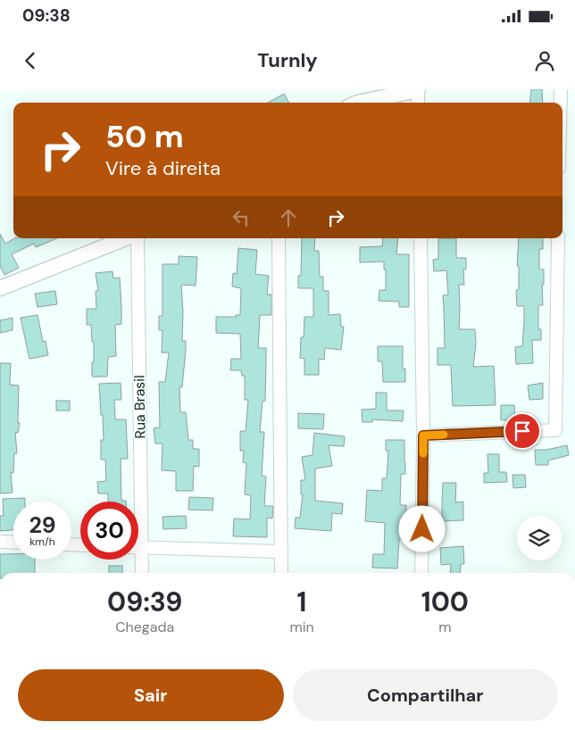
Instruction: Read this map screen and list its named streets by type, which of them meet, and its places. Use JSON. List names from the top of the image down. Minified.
{"streets":{"street":["Rua Brasil"]},"page":{"status":"09:38","header":"Turnly","turn":["50 m","Vire à direita"],"speed":"29 km/h","limit":"30","eta":["09:39","Chegada","1","min","100","m"],"buttons":["Sair","Compartilhar"]}}
